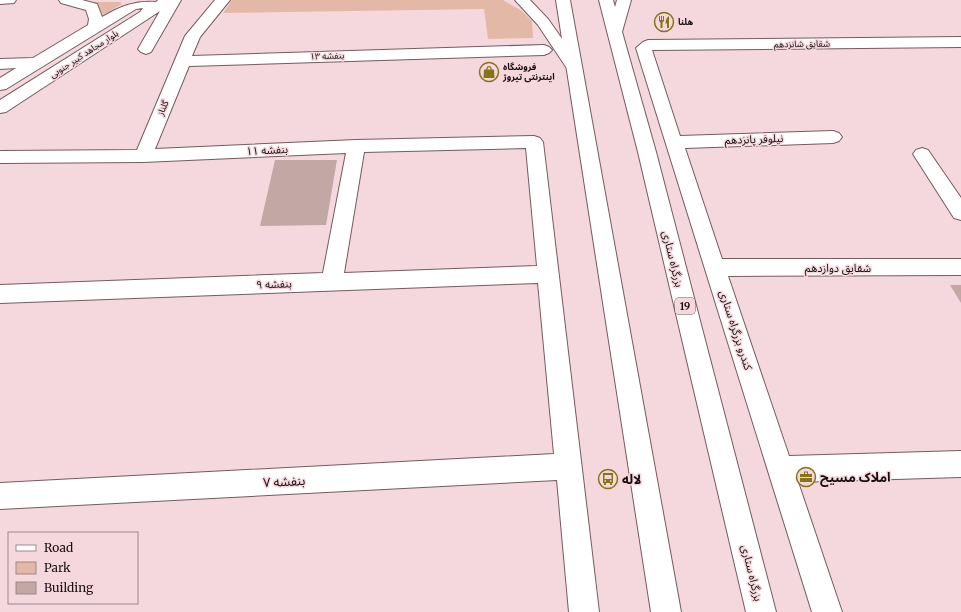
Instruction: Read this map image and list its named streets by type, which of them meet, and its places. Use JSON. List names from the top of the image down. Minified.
{"streets":{"main road":["شقایق شانزدهم","بلوار مجاهد کبیر جنوبی","بنفشه ۱۳","گلناز","نیلوفر پانزدهم","بنفشه ۱۱","بزرگراه ستاری","شقایق دوازدهم","بنفشه ۹","19","کندرو بزرگراه ستاری","بنفشه ۷"]},"crossings":[["شقایق شانزدهم","کندرو بزرگراه ستاری"],["بنفشه ۱۳","گلناز"],["گلناز","بنفشه ۱۱"],["نیلوفر پانزدهم","کندرو بزرگراه ستاری"],["بنفشه ۱۱","بنفشه ۹"],["شقایق دوازدهم","کندرو بزرگراه ستاری"]],"places":{"restaurant":["هلنا"],"shop":["فروشگاه اینترنتی تیروژ"],"office":["املاک مسیح"],"bus stop":["لاله"]},"legend":["Road","Park","Building"]}
